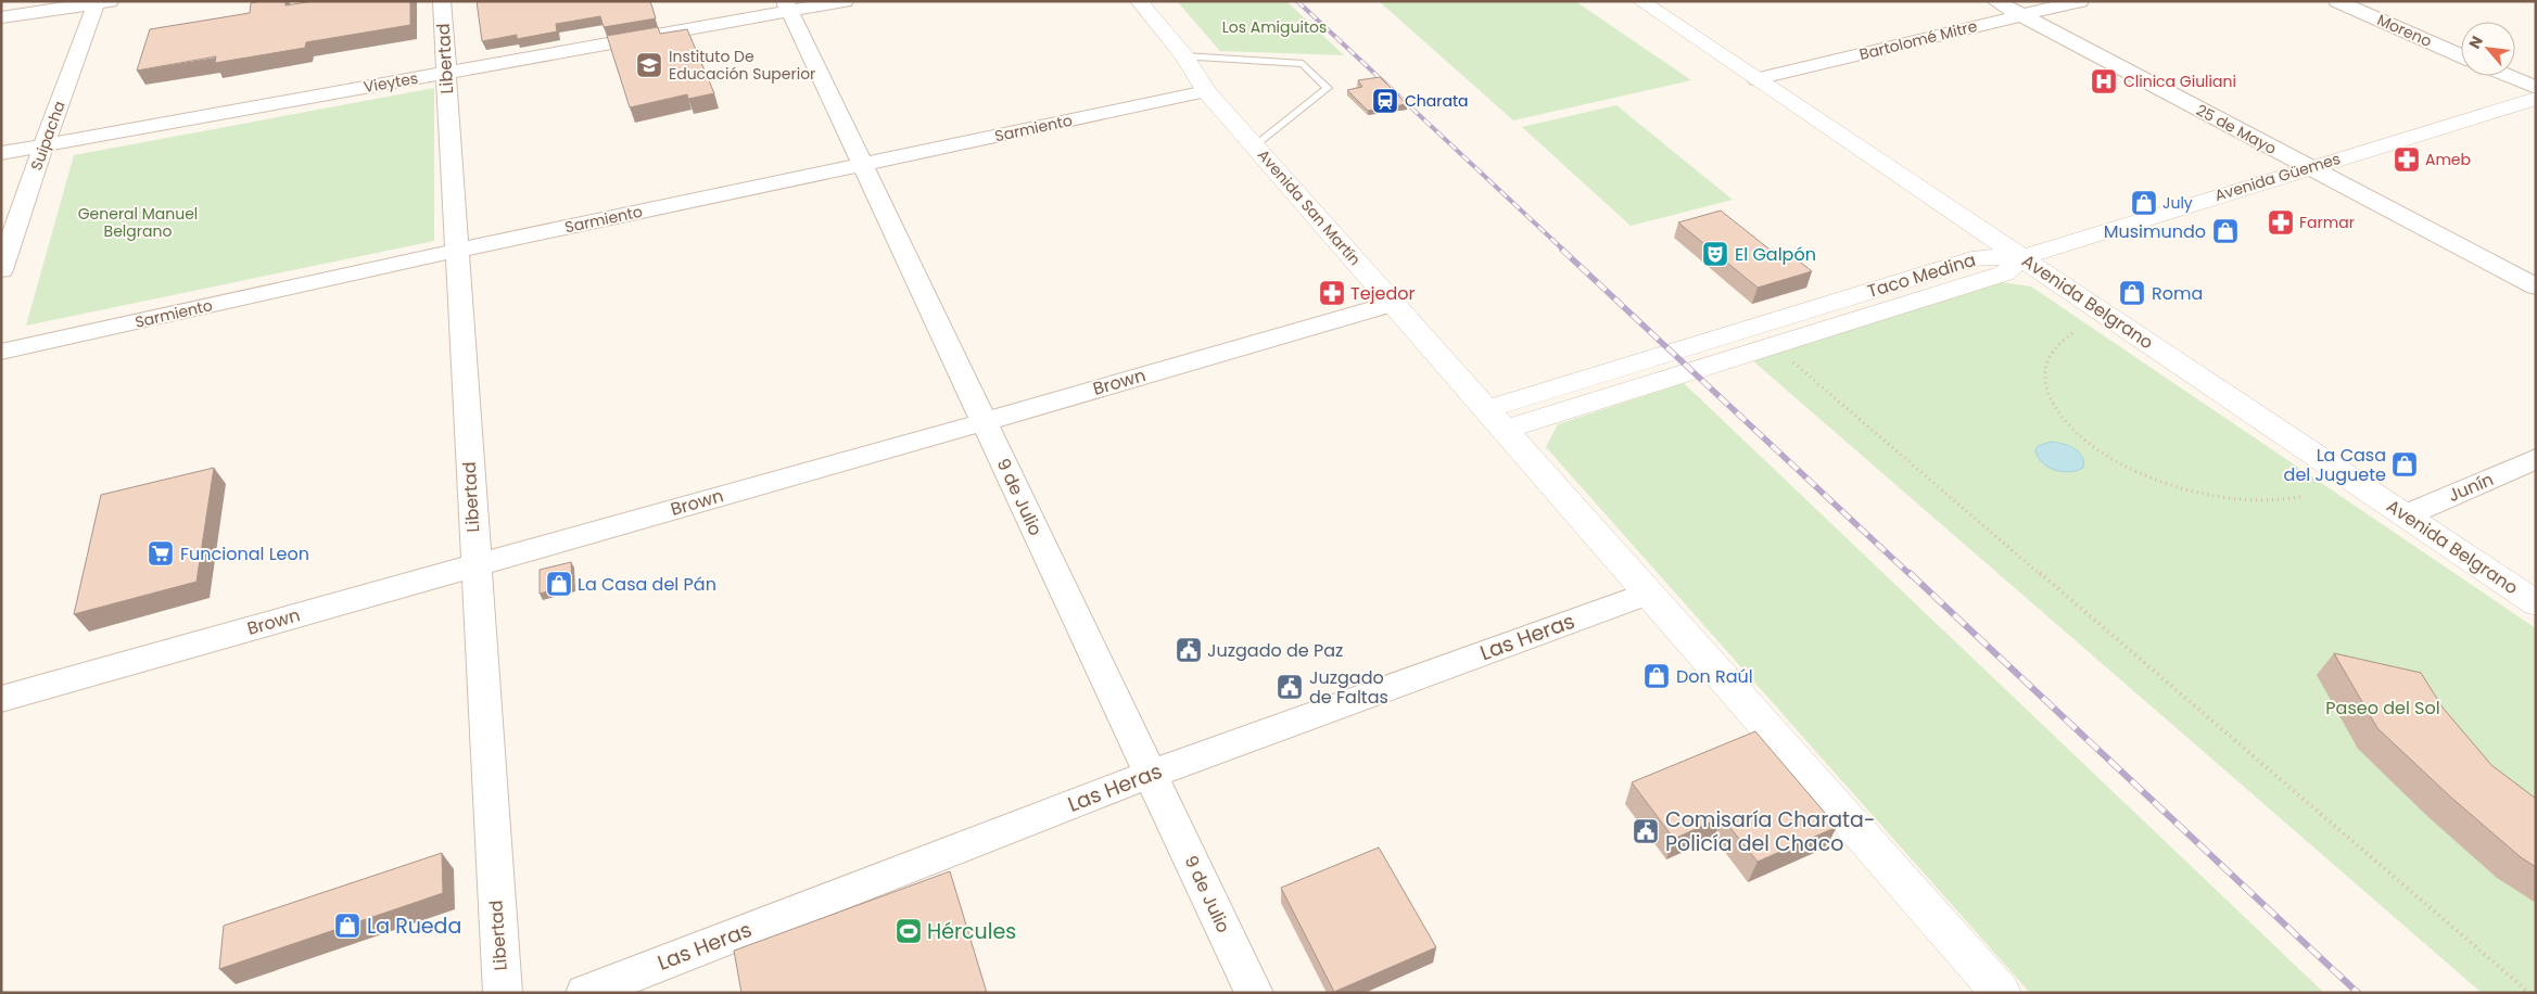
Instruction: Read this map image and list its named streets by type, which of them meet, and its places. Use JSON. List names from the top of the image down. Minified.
{"streets":{"main road":["Avenida Güemes","Avenida San Martín","Taco Medina","Avenida Belgrano"],"street":["Moreno","Bartolomé Mitre","Libertad","Vieytes","Sarmiento","25 de Mayo","Suipacha","Brown","Junín","9 de Julio","Las Heras"]},"crossings":[["Bartolomé Mitre","25 de Mayo"],["Bartolomé Mitre","Avenida Belgrano"],["Libertad","Vieytes"],["Libertad","Sarmiento"],["Libertad","Brown"],["Vieytes","Suipacha"],["Vieytes","9 de Julio"],["Sarmiento","Avenida San Martín"],["Sarmiento","9 de Julio"],["25 de Mayo","Avenida Güemes"],["Avenida Güemes","Taco Medina"],["Avenida Güemes","Avenida Belgrano"],["Avenida San Martín","Taco Medina"],["Avenida San Martín","Brown"],["Avenida San Martín","Las Heras"],["Taco Medina","Avenida Belgrano"],["Avenida Belgrano","Junín"],["Brown","9 de Julio"],["9 de Julio","Las Heras"]],"parks":["Los Amiguitos","General Manuel Belgrano","Paseo del Sol"],"places":{"school or university":["Instituto De Educación Superior"],"hospital":["Clinica Giuliani"],"station":["Charata"],"pharmacy":["Ameb","Farmar","Tejedor"],"shop":["July","Musimundo","Roma","La Casa del Juguete","La Casa del Pán","Don Raúl","La Rueda"],"theatre":["El Galpón"],"supermarket":["Funcional Leon"],"public building":["Juzgado de Paz","Juzgado de Faltas","Comisaría Charata- Policía del Chaco"],"sports":["Hércules"]},"north":"top left"}
